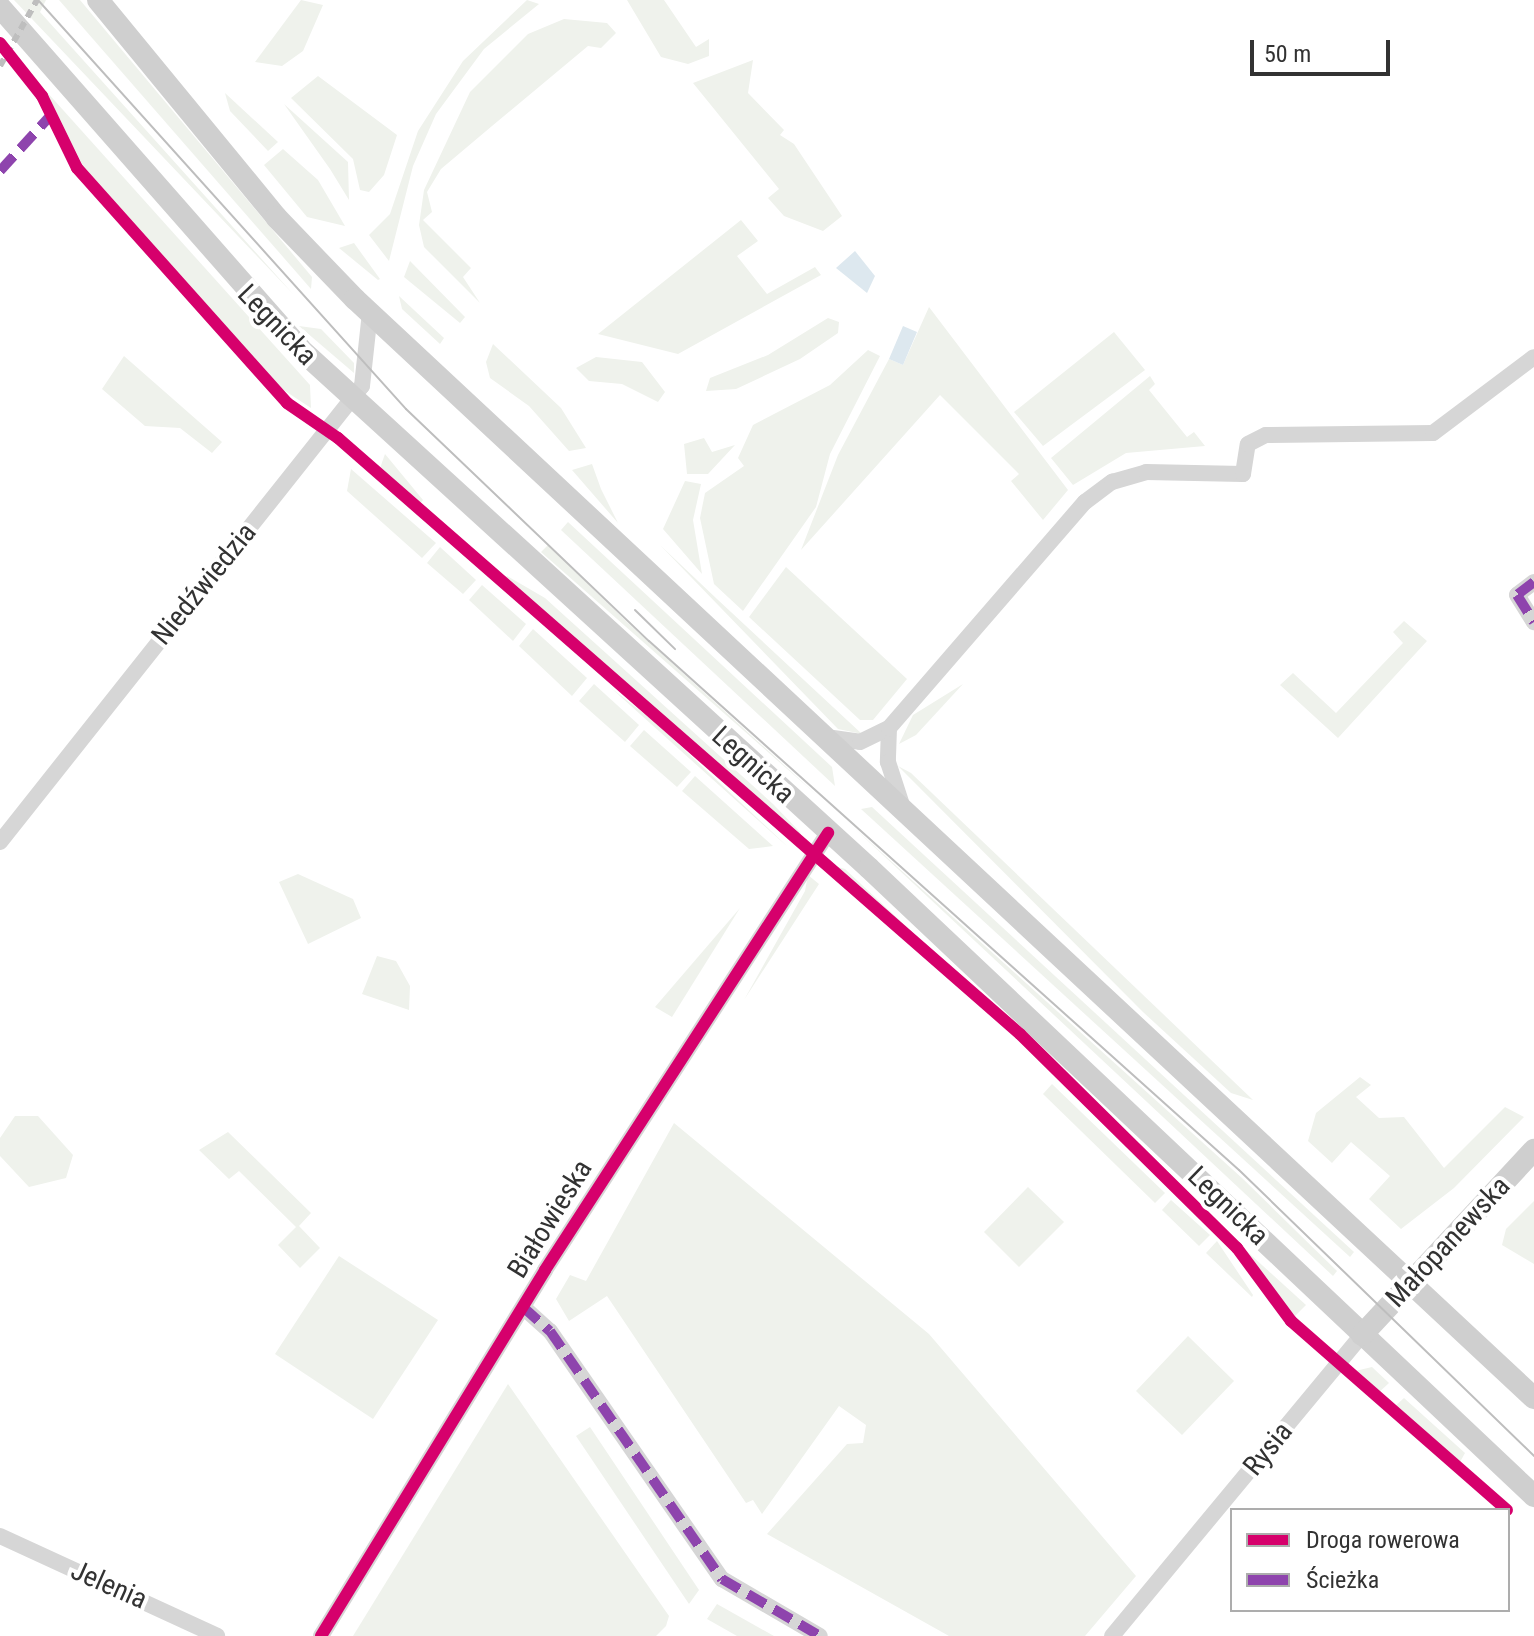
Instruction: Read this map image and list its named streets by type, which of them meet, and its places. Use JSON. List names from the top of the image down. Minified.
{"streets":{"main road":["Legnicka","Małopanewska"],"street":["Niedźwiedzia","Białowieska","Rysia","Jelenia"]},"crossings":[["Legnicka","Niedźwiedzia"],["Legnicka","Białowieska"],["Legnicka","Małopanewska"],["Legnicka","Rysia"],["Małopanewska","Rysia"]],"legend":["Droga rowerowa","Ścieżka"],"scale_bar":"50 m"}
